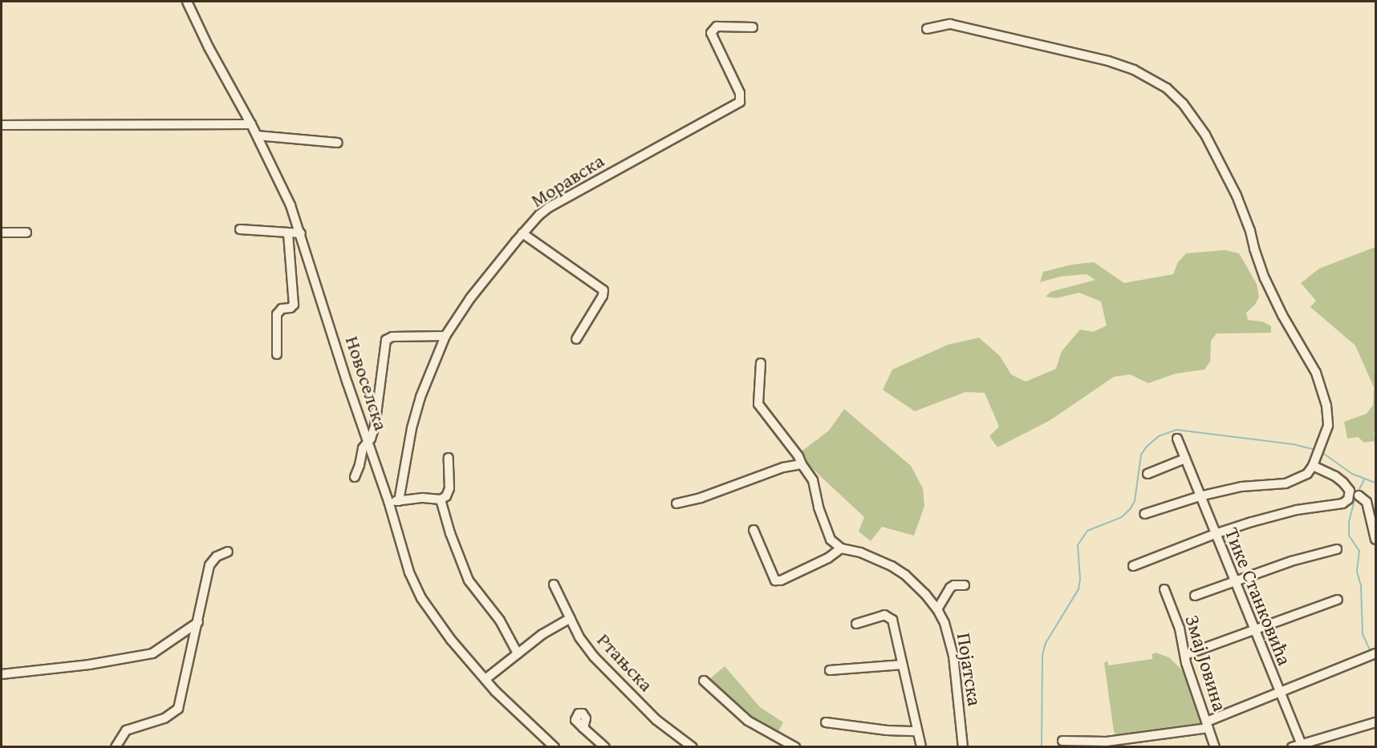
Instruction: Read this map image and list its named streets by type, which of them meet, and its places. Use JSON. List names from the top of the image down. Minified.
{"streets":{"street":["Моравска","Новоселска","Тике Станковића","Ртањска","Змај Јовина","Појатска"]}}
